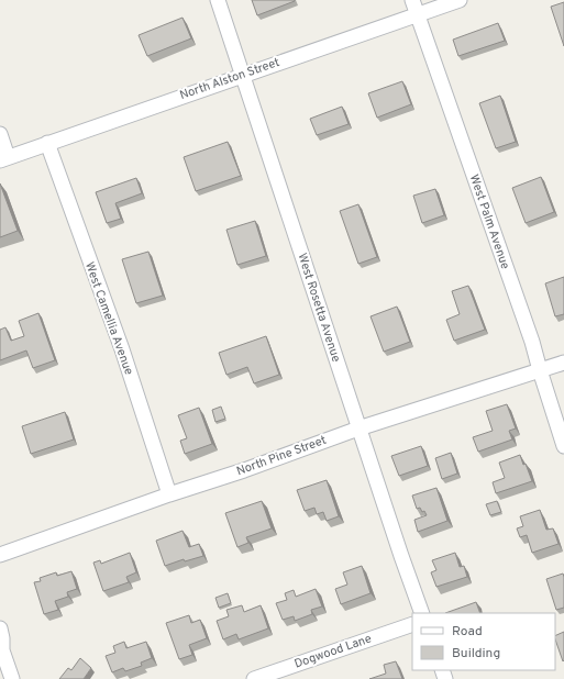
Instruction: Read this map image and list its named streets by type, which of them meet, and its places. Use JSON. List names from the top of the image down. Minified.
{"streets":{"street":["North Alston Street","West Palm Avenue","West Rosetta Avenue","West Camellia Avenue","North Pine Street","Dogwood Lane"]},"crossings":[["North Alston Street","West Palm Avenue"],["North Alston Street","West Rosetta Avenue"],["North Alston Street","West Camellia Avenue"],["West Palm Avenue","North Pine Street"],["West Rosetta Avenue","North Pine Street"],["West Camellia Avenue","North Pine Street"]],"legend":["Road","Building"]}
